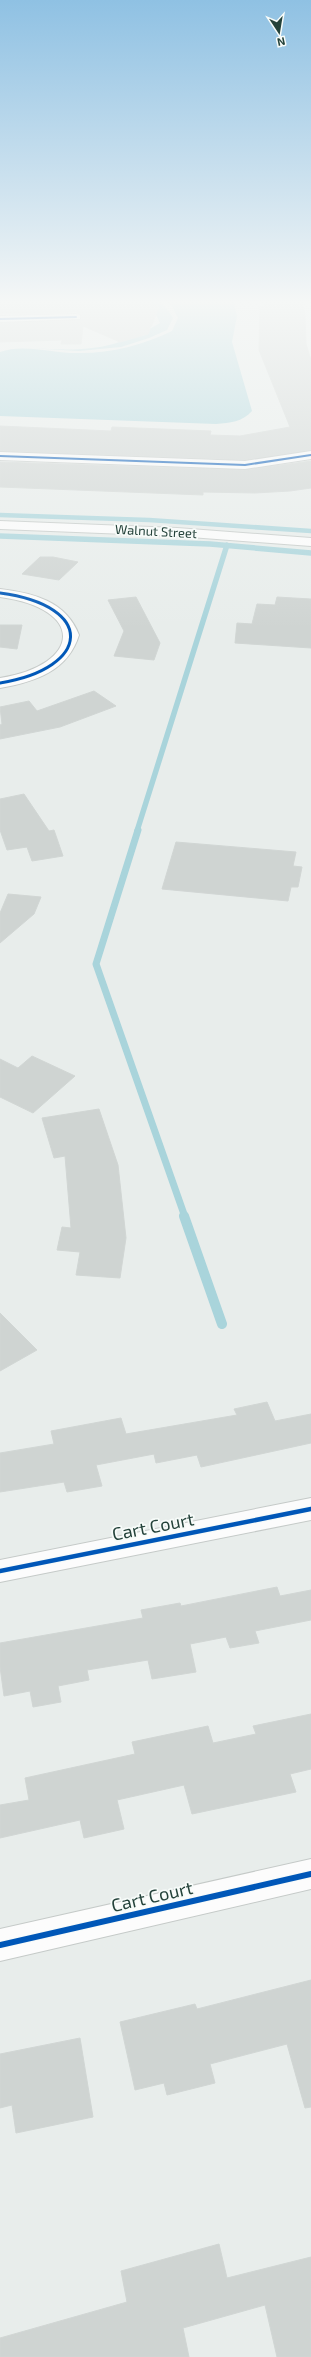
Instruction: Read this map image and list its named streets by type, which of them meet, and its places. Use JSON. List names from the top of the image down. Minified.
{"streets":{"street":["Walnut Street","Cart Court"]},"north":"bottom"}
